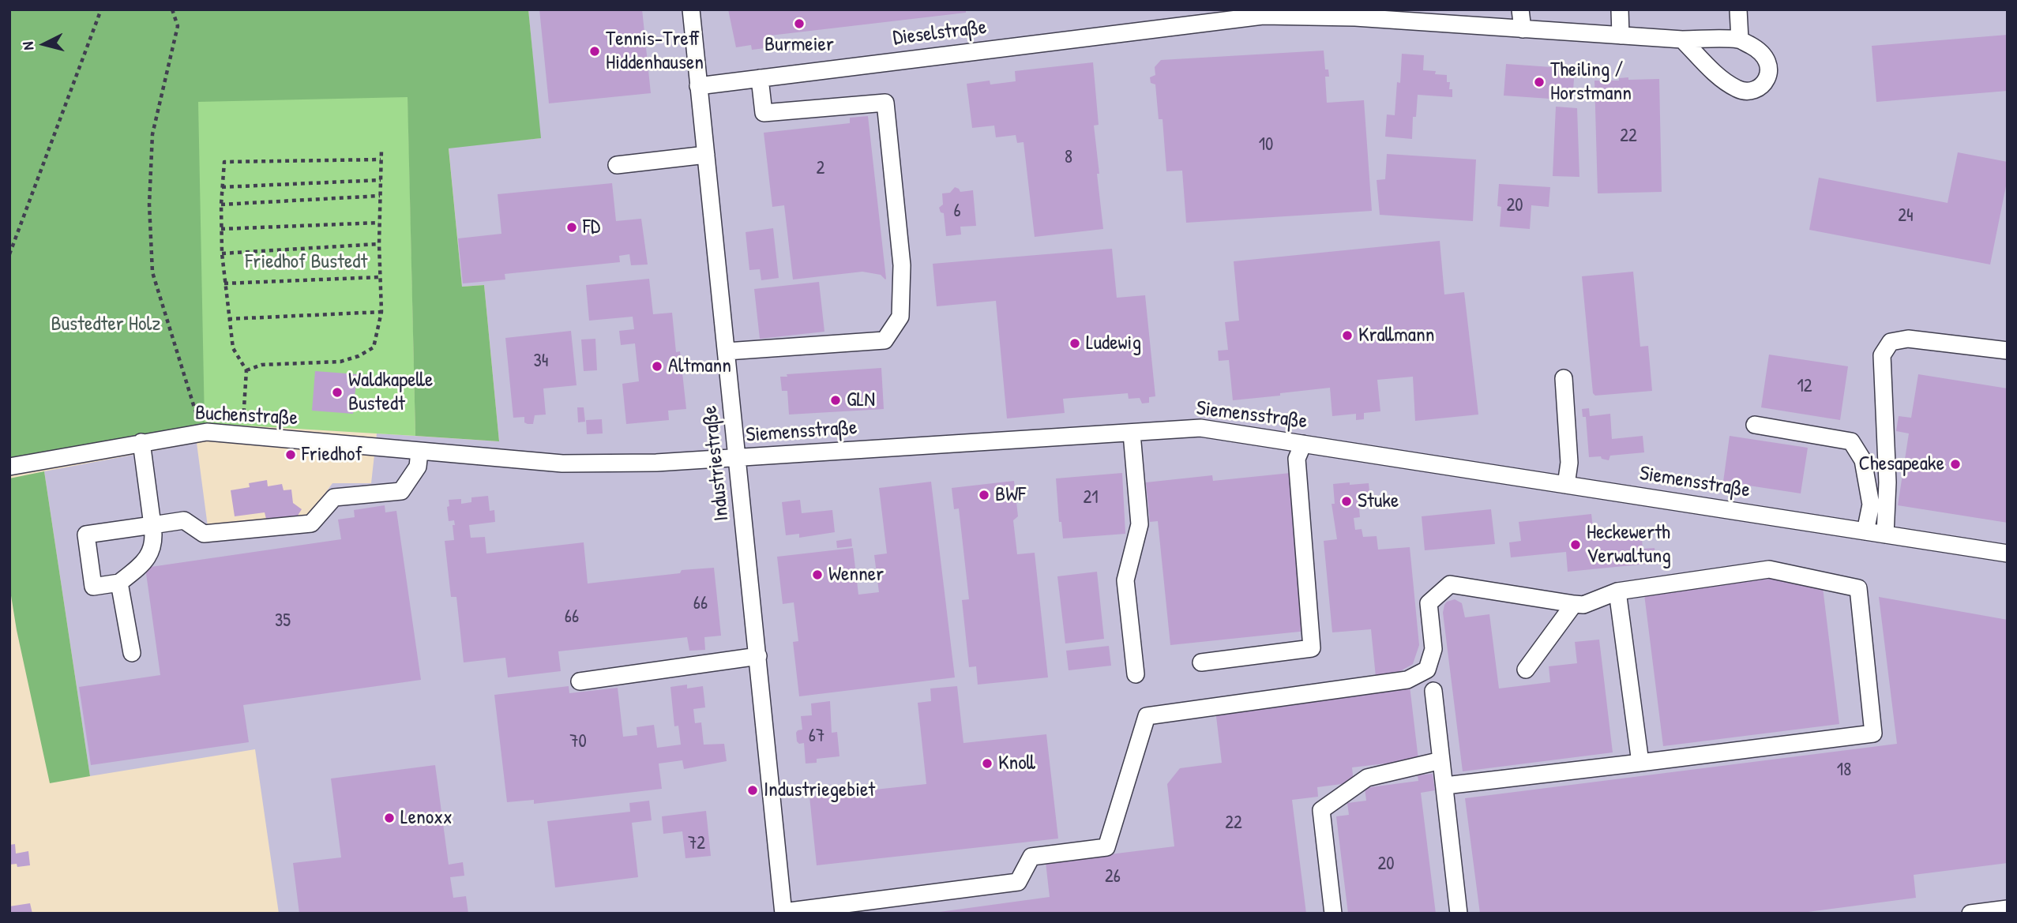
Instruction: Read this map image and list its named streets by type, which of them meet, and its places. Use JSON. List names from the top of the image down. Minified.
{"streets":{"street":["Dieselstraße","Siemensstraße","Buchenstraße","Industriestraße"]},"crossings":[["Dieselstraße","Industriestraße"],["Siemensstraße","Buchenstraße"],["Siemensstraße","Industriestraße"]],"parks":["Friedhof Bustedt","Bustedter Holz"],"places":["Burmeier","Tennis-Treff Hiddenhausen","Theiling / Horstmann","FD","Krallmann","Ludewig","Altmann","Waldkapelle Bustedt","GLN","Friedhof","Chesapeake","BWF","Stuke","Heckewerth Verwaltung","Wenner","Knoll","Industriegebiet","Lenoxx"],"house_numbers":["22","10","8","2","20","6","24","34","12","21","66","66","35","67","70","18","22","72","20","26"],"north":"left"}
